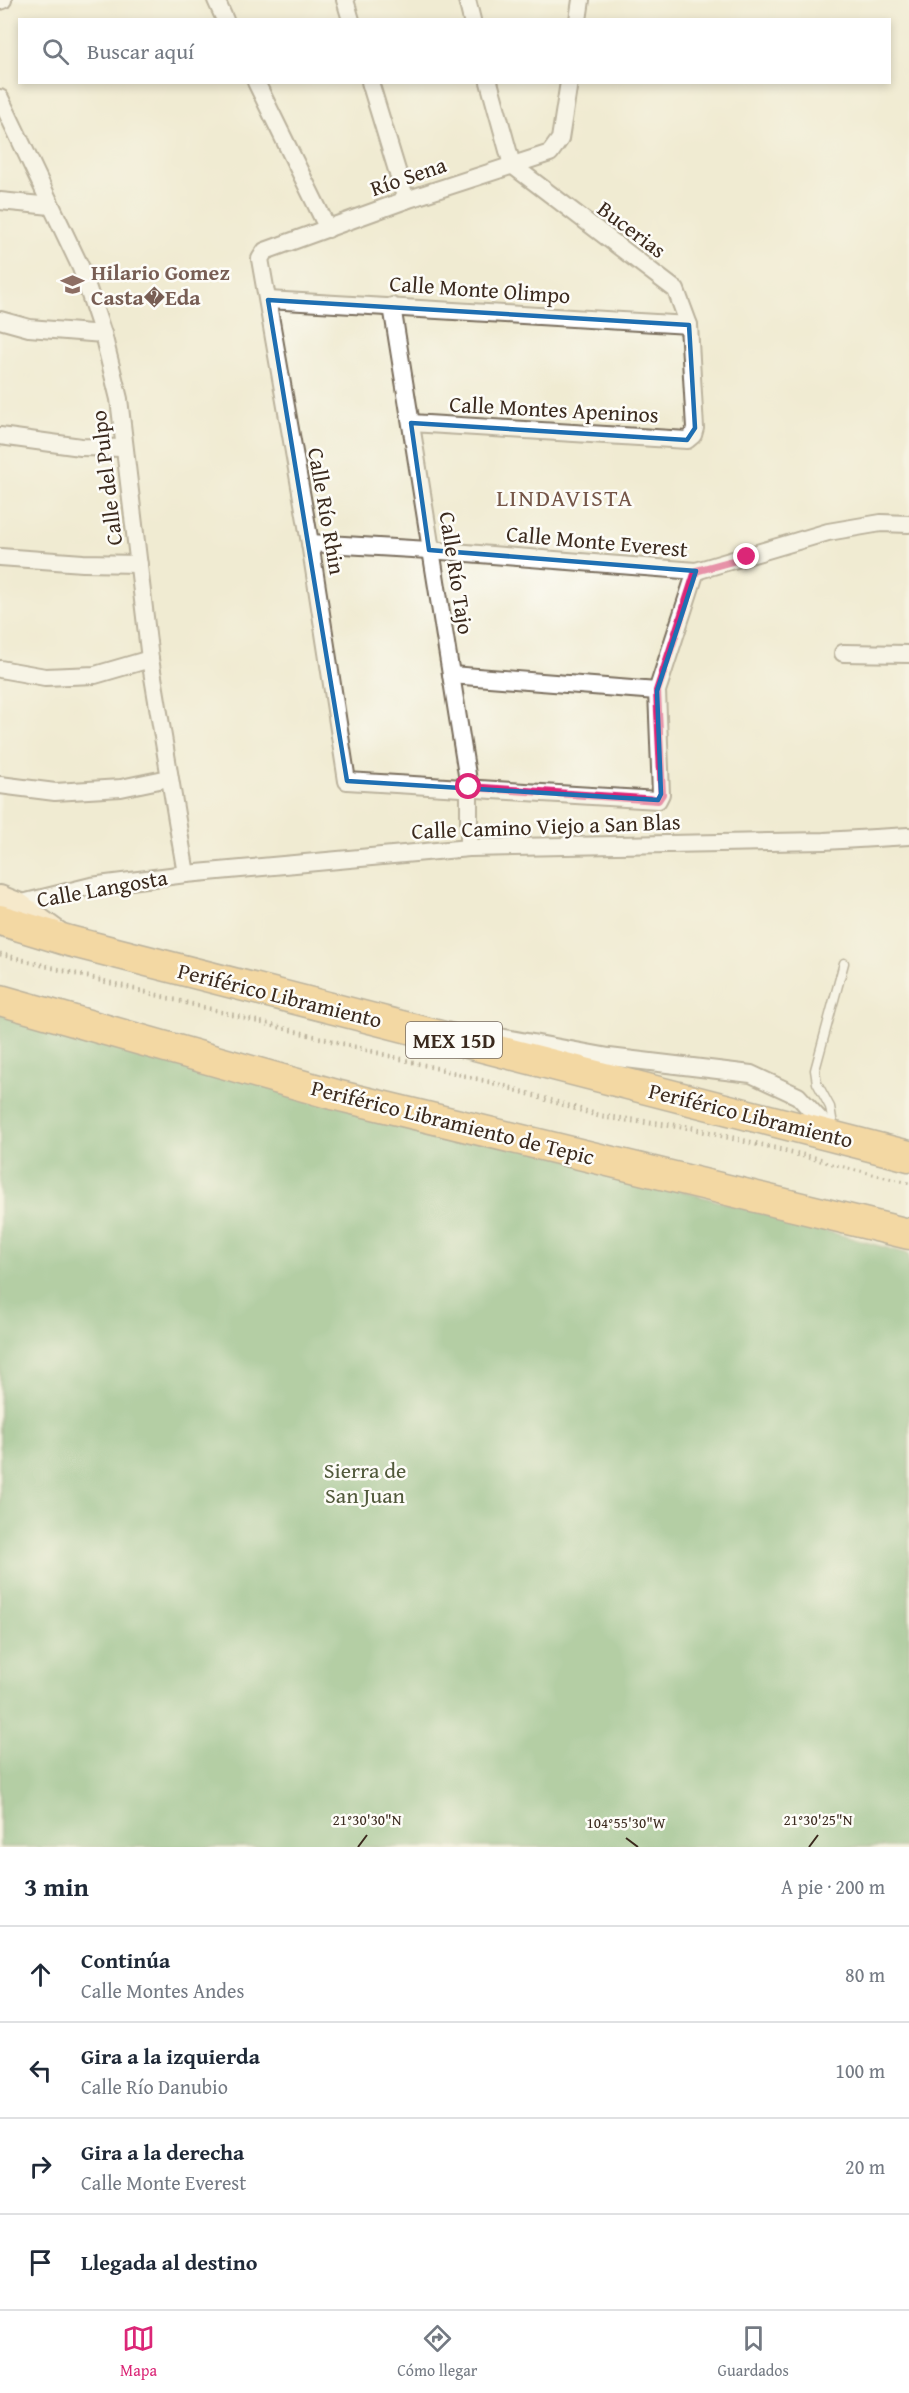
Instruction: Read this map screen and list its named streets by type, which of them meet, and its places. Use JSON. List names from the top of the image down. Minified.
{"streets":{"highway":["Periférico Libramiento","MEX 15D","Periférico Libramiento de Tepic"],"street":["Río Sena","Bucerias","Calle Monte Olimpo","Calle Montes Apeninos","Calle del Pulpo","Calle Río Rhin","Calle Monte Everest","Calle Río Tajo","Calle Camino Viejo a San Blas","Calle Langosta"]},"crossings":[["Río Sena","Bucerias"],["Río Sena","Calle Río Rhin"],["Bucerias","Calle Monte Olimpo"],["Bucerias","Calle Montes Apeninos"],["Calle Monte Olimpo","Calle Río Rhin"],["Calle Monte Olimpo","Calle Río Tajo"],["Calle Montes Apeninos","Calle Río Tajo"],["Calle del Pulpo","Calle Camino Viejo a San Blas"],["Calle del Pulpo","Calle Langosta"],["Calle Río Rhin","Calle Monte Everest"],["Calle Río Rhin","Calle Río Tajo"],["Calle Monte Everest","Calle Río Tajo"],["Calle Río Tajo","Calle Camino Viejo a San Blas"],["Calle Camino Viejo a San Blas","Calle Langosta"],["Calle Langosta","Periférico Libramiento"]],"districts":["LINDAVISTA"],"parks":["Sierra de San Juan"],"places":{"school or university":["Hilario Gomez Casta�Eda"]},"page":{"search":"Buscar aquí","heading":["3 min","A pie · 200 m"],"list":[["Continúa","Calle Montes Andes","80 m"],["Gira a la izquierda","Calle Río Danubio","100 m"],["Gira a la derecha","Calle Monte Everest","20 m"],"Llegada al destino"],"nav":["Mapa","Cómo llegar","Guardados"]},"coordinates":["21°30'30\"N","21°30'25\"N","104°55'30\"W"]}
